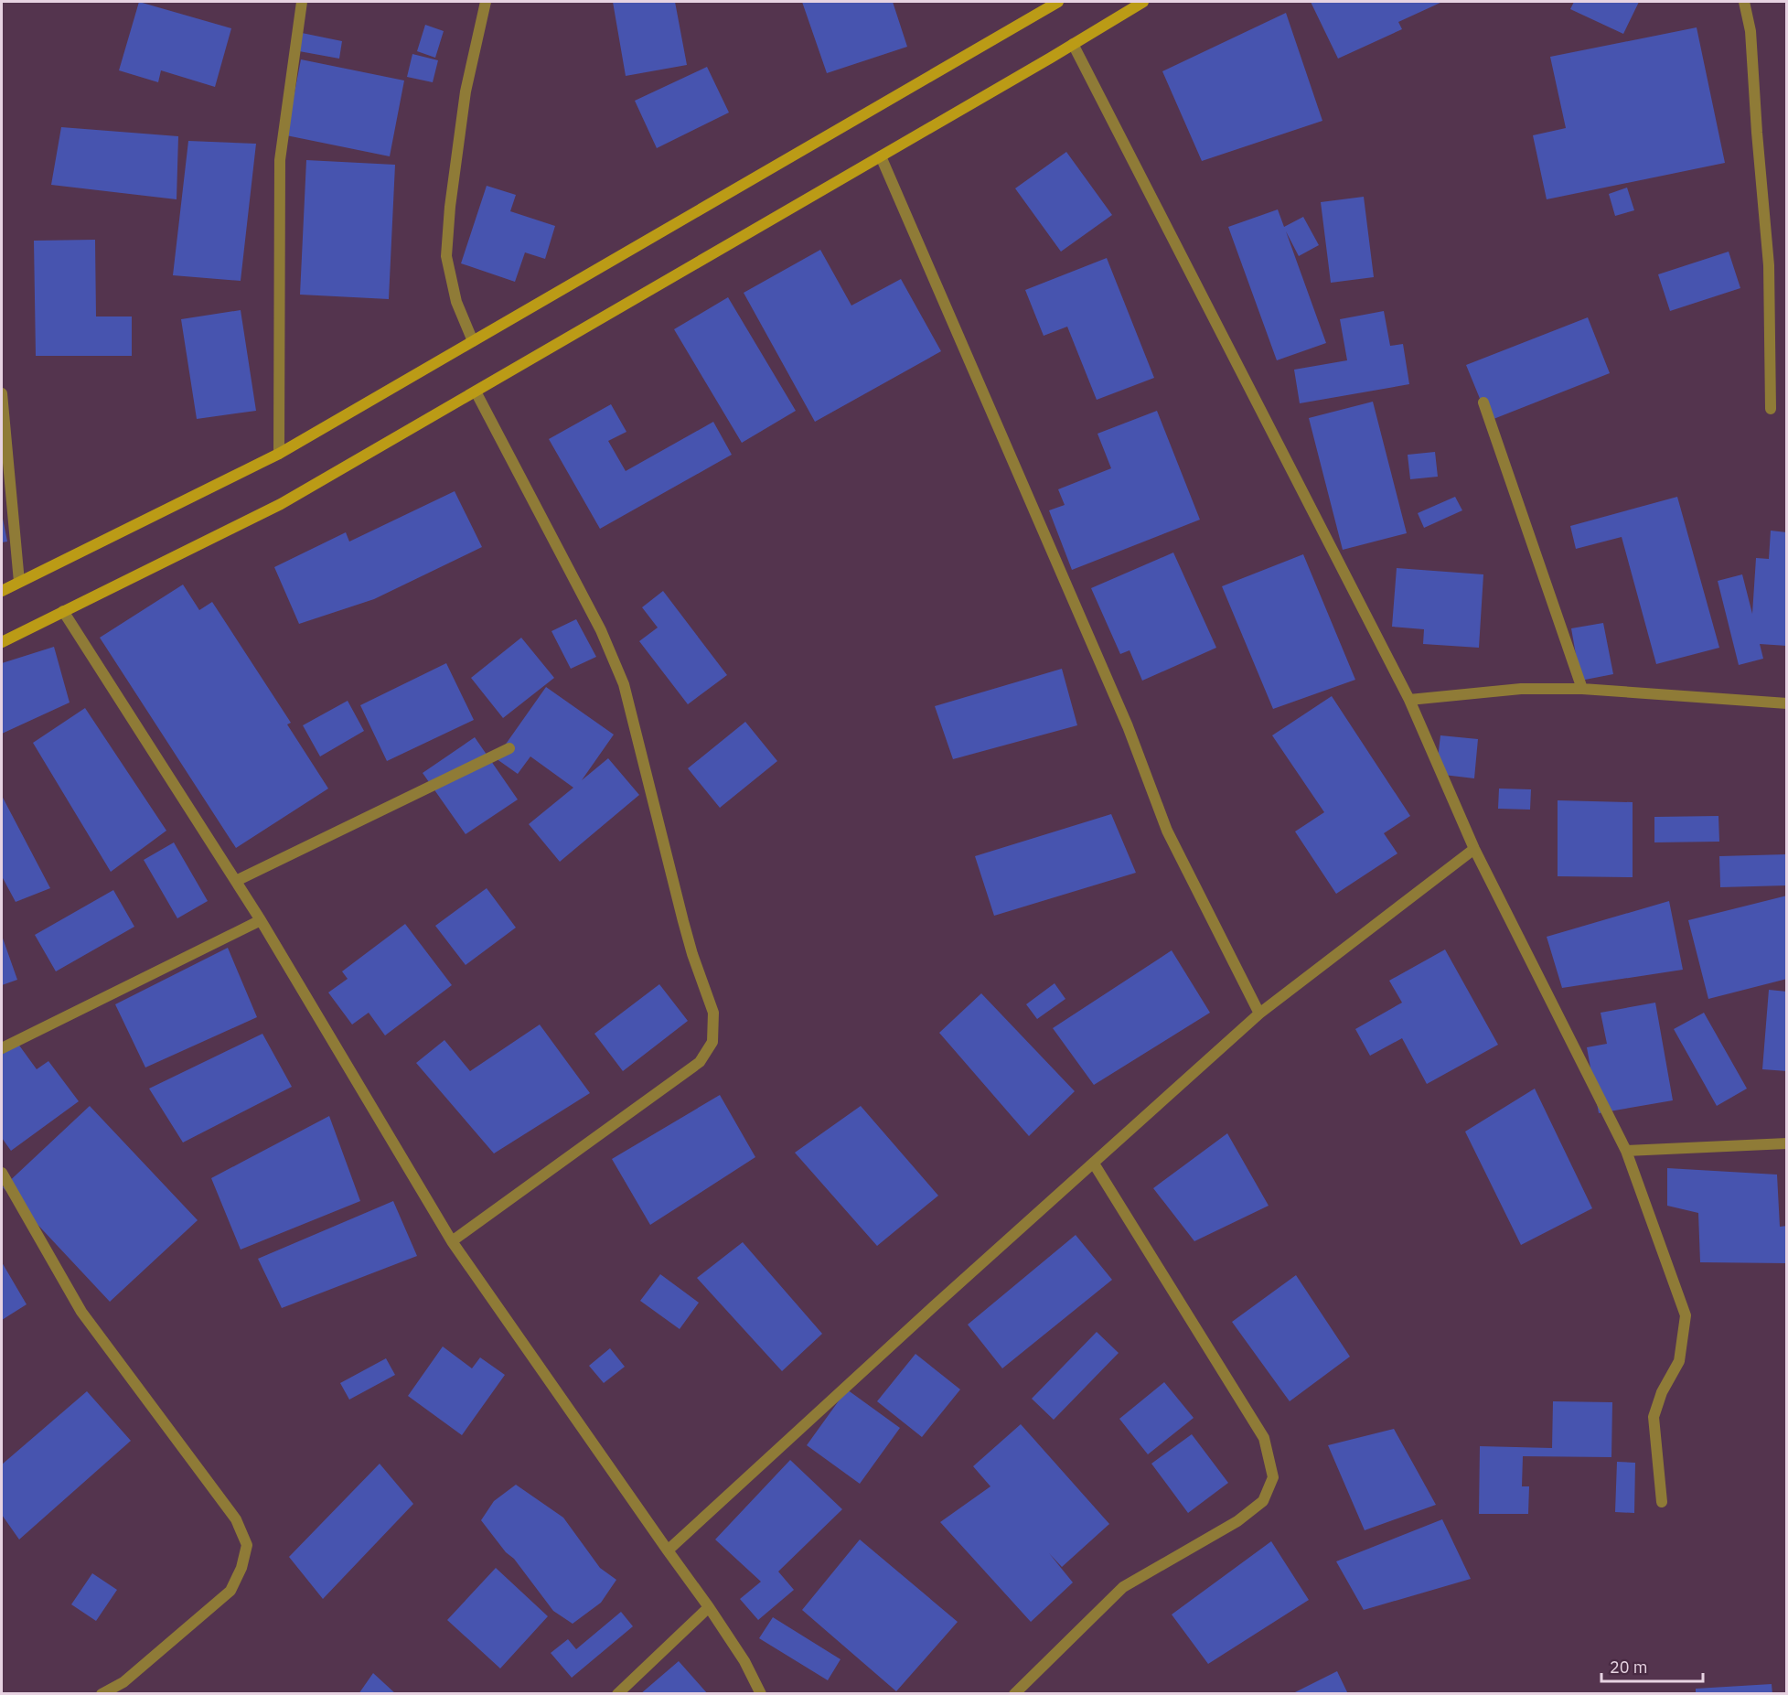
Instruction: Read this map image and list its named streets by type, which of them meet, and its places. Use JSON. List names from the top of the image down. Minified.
{"scale_bar":"20 m"}
